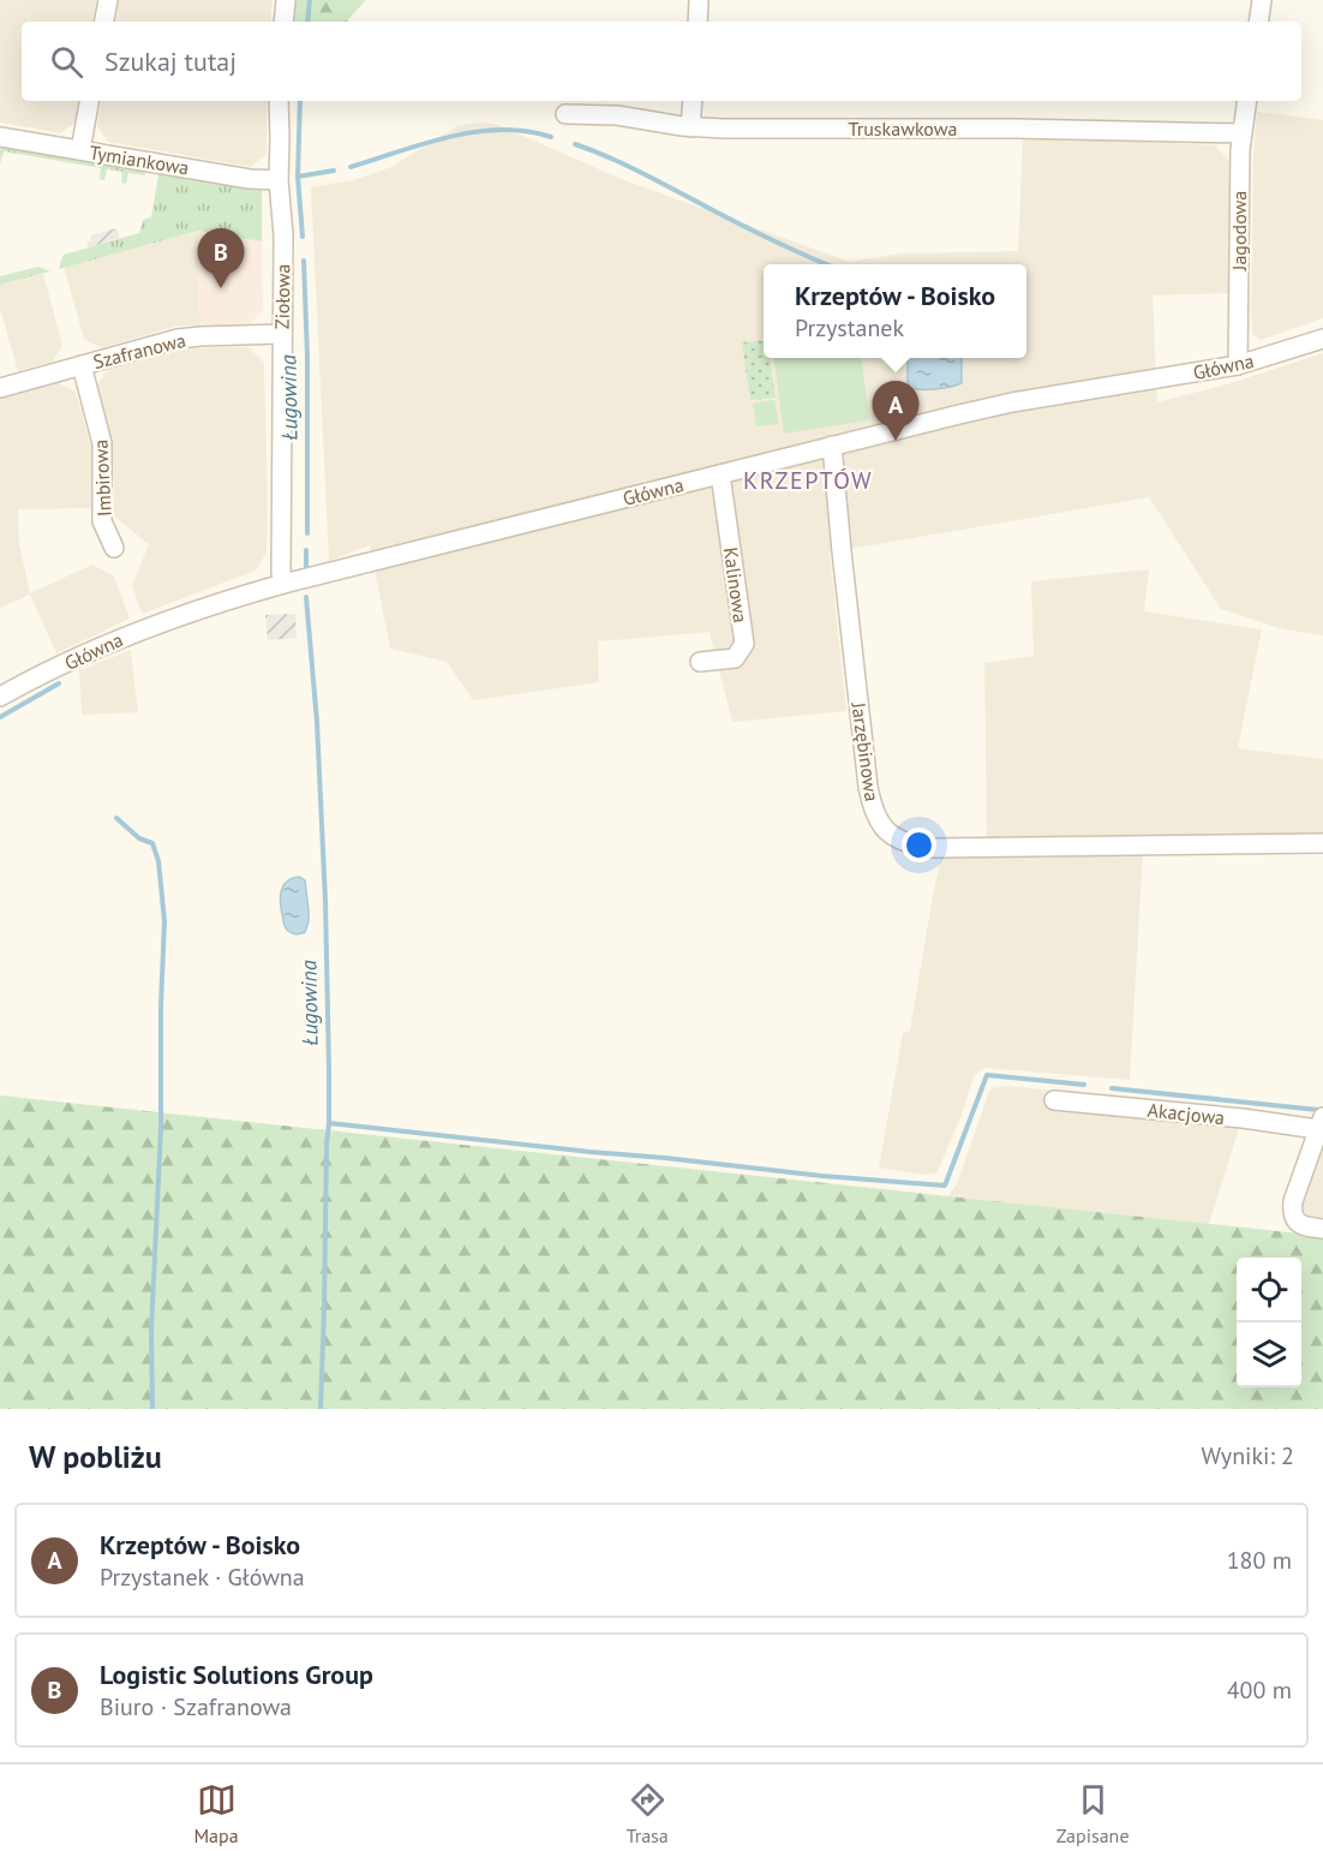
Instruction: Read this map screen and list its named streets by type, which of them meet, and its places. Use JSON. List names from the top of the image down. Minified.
{"streets":{"street":["Truskawkowa","Tymiankowa","Jagodowa","Ziołowa","Szafranowa","Główna","Imbirowa","Kalinowa","Jarzębinowa","Akacjowa"]},"crossings":[["Truskawkowa","Jagodowa"],["Tymiankowa","Ziołowa"],["Jagodowa","Główna"],["Ziołowa","Szafranowa"],["Ziołowa","Główna"],["Szafranowa","Imbirowa"],["Główna","Kalinowa"],["Główna","Jarzębinowa"]],"districts":["KRZEPTÓW"],"water":["Ługowina"],"page":{"search":"Szukaj tutaj","pins":["B","A"],"popup":["Krzeptów - Boisko","Przystanek"],"heading":["W pobliżu","Wyniki: 2"],"list":[{"mark":"A","name":"Krzeptów - Boisko","note":"Przystanek · Główna","value":"180 m"},{"mark":"B","name":"Logistic Solutions Group","note":"Biuro · Szafranowa","value":"400 m"}],"nav":["Mapa","Trasa","Zapisane"]}}
